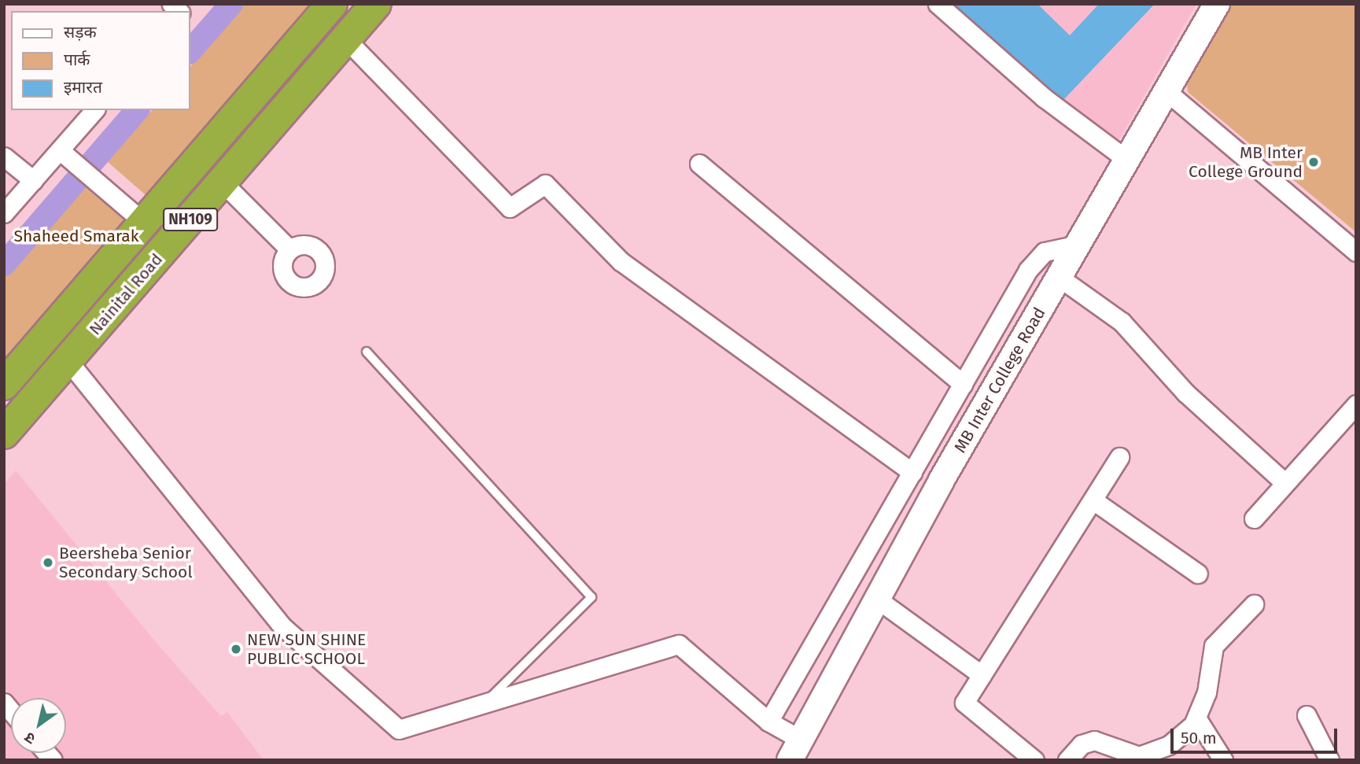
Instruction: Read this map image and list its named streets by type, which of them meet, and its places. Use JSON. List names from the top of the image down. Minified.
{"streets":{"highway":["NH109","Nainital Road"],"street":["MB Inter College Road"]},"parks":["Shaheed Smarak"],"places":["MB Inter College Ground","Beersheba Senior Secondary School","NEW SUN SHINE PUBLIC SCHOOL"],"legend":["सड़क","पार्क","इमारत"],"scale_bar":"50 m","north":"bottom left"}
